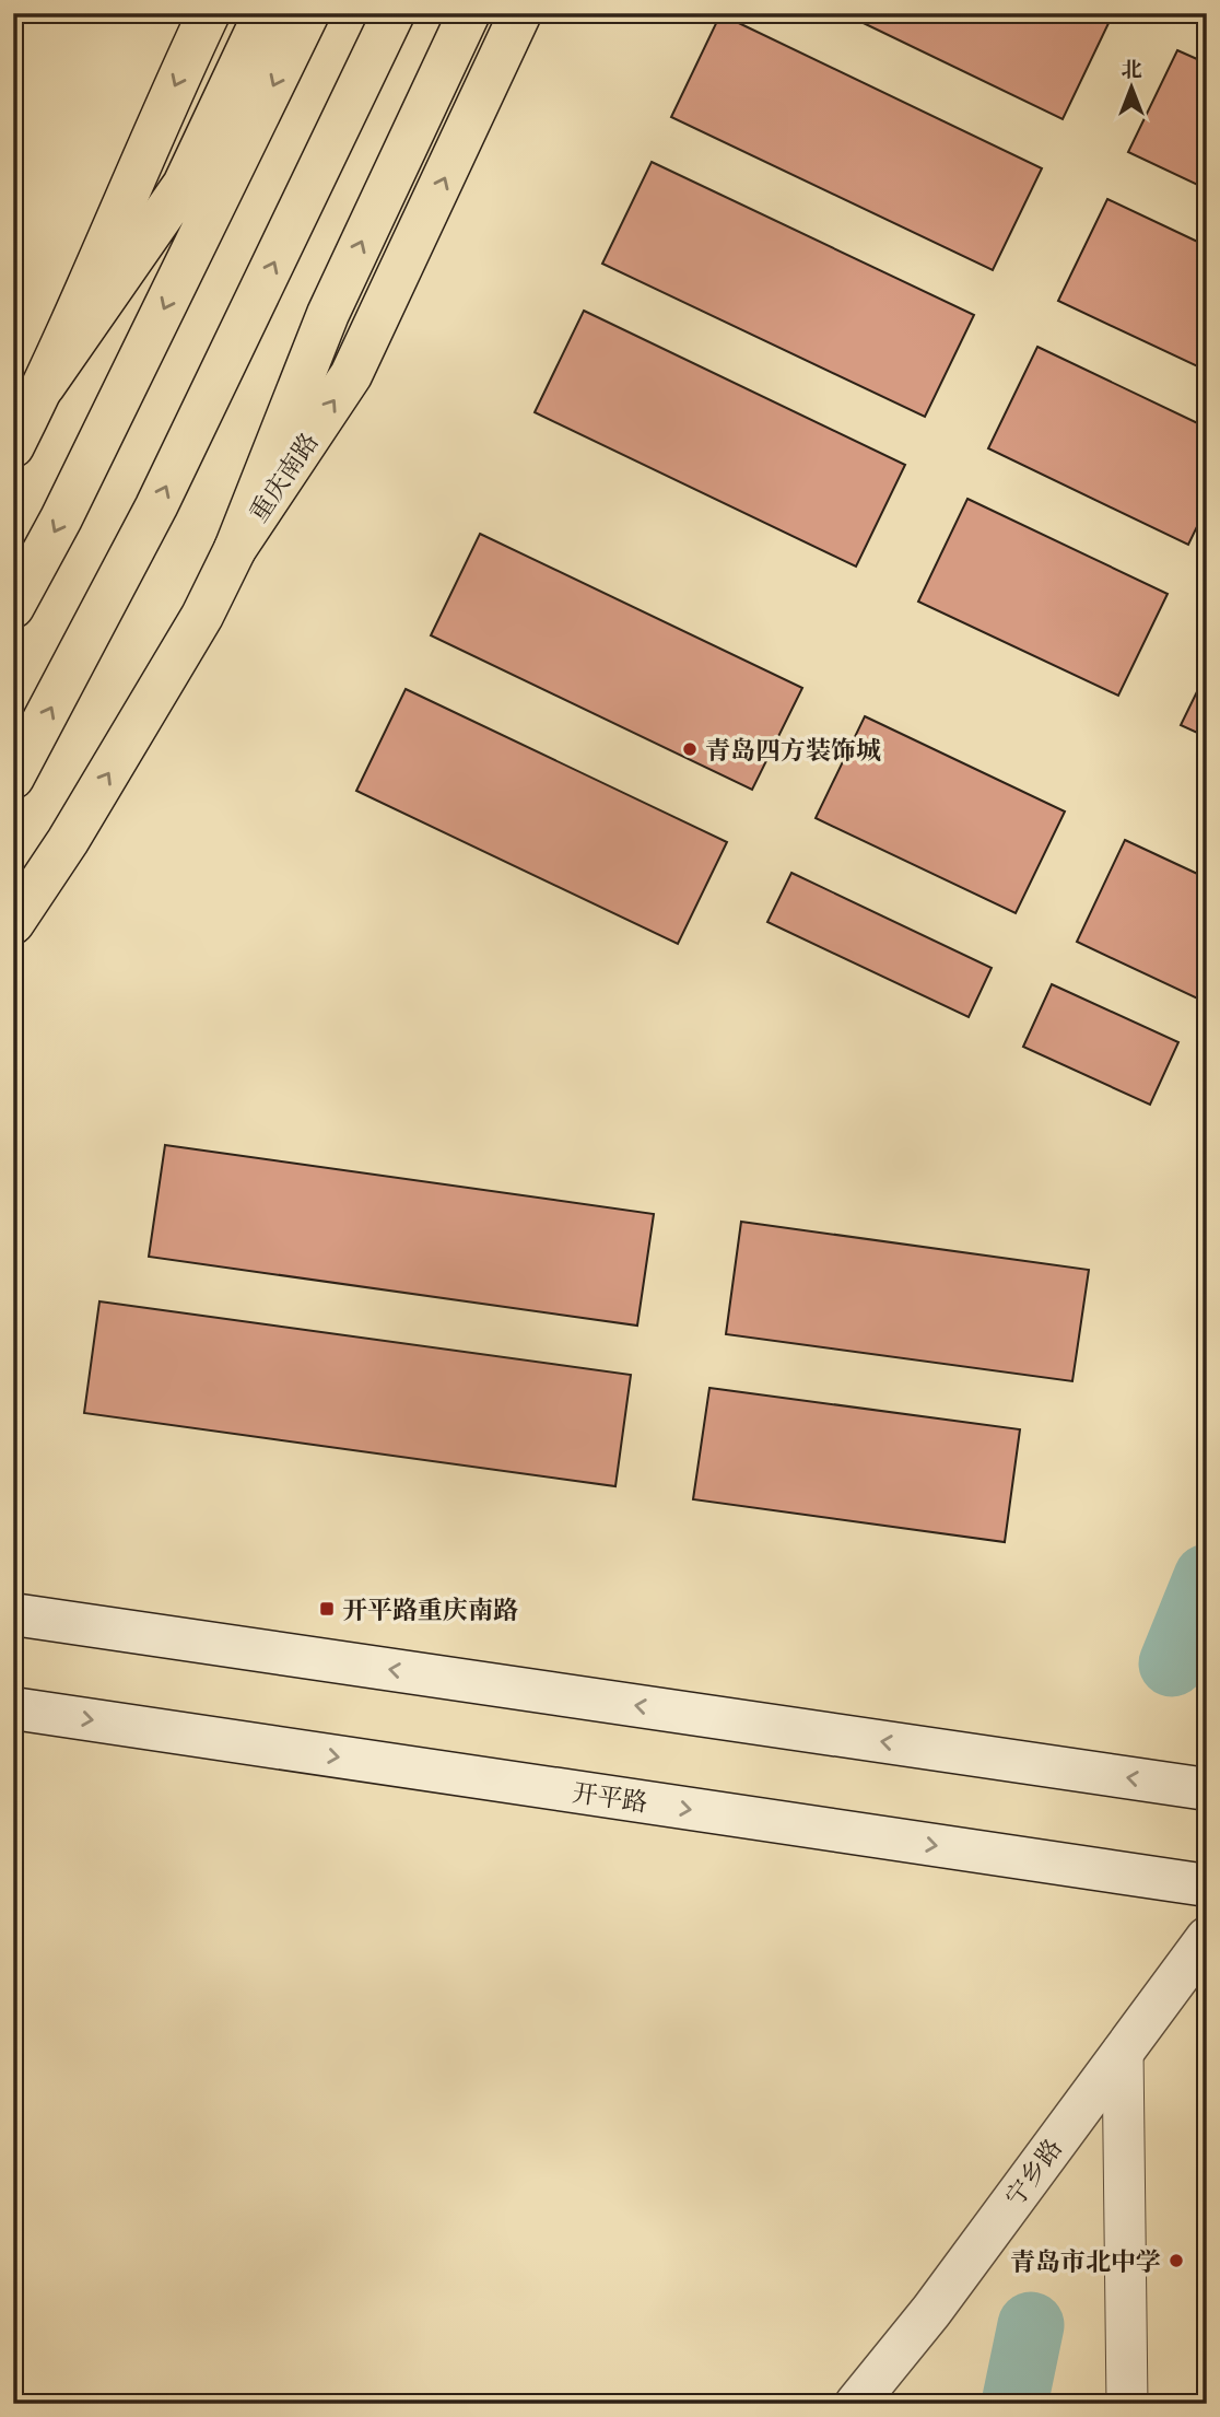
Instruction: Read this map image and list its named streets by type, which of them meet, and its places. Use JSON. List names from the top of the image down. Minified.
{"streets":{"main road":["重庆南路","开平路","宁乡路"]},"places":{"other":["青岛四方装饰城","青岛市北中学"],"transit":["开平路重庆南路"]},"north":"top"}
